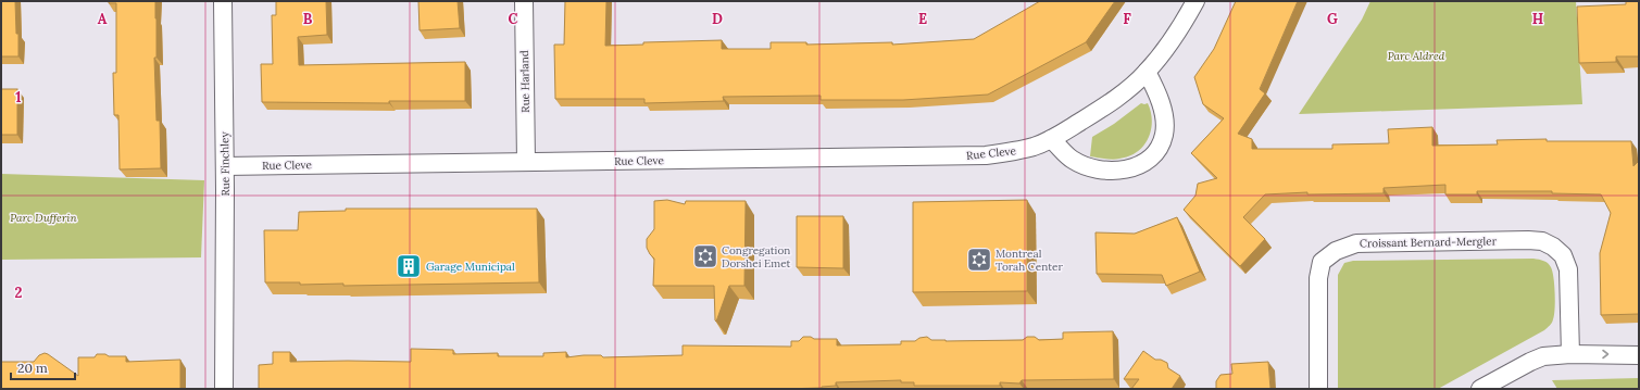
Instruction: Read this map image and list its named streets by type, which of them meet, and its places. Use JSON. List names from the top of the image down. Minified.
{"streets":{"street":["Rue Harland","Rue Cleve","Rue Finchley","Croissant Bernard-Mergler"]},"crossings":[["Rue Harland","Rue Cleve"],["Rue Cleve","Rue Finchley"]],"parks":["Parc Aldred","Parc Dufferin"],"places":{"synagogue":["Congregation Dorshei Emet","Montreal Torah Center"],"building":["Garage Municipal"]},"scale_bar":"20 m","grid":{"columns":["A","B","C","D","E","F","G","H"],"rows":["1","2"]}}
